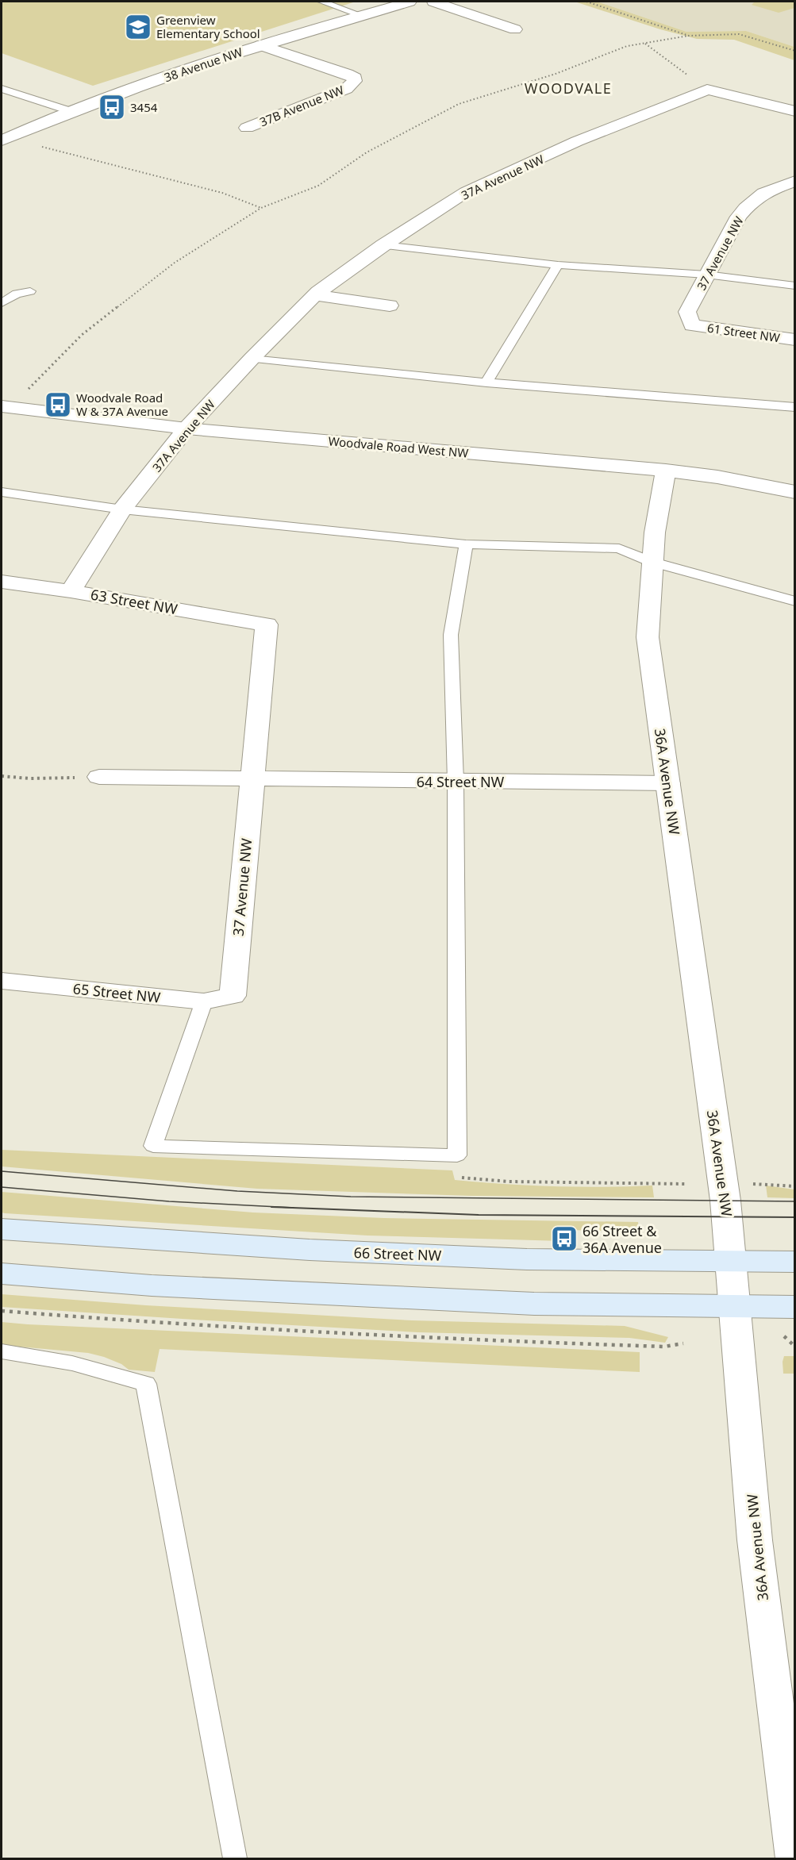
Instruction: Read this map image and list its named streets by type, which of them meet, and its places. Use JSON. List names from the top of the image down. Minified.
{"streets":{"main road":["66 Street NW"],"street":["38 Avenue NW","37B Avenue NW","37A Avenue NW","37 Avenue NW","61 Street NW","Woodvale Road West NW","63 Street NW","64 Street NW","36A Avenue NW","65 Street NW"]},"crossings":[["38 Avenue NW","37B Avenue NW"],["37A Avenue NW","Woodvale Road West NW"],["37A Avenue NW","63 Street NW"],["37 Avenue NW","61 Street NW"],["37 Avenue NW","63 Street NW"],["37 Avenue NW","64 Street NW"],["37 Avenue NW","65 Street NW"],["Woodvale Road West NW","36A Avenue NW"],["64 Street NW","36A Avenue NW"],["36A Avenue NW","66 Street NW"]],"districts":["WOODVALE"],"places":{"school or university":["Greenview Elementary School"],"bus stop":["3454","Woodvale Road W & 37A Avenue","66 Street & 36A Avenue"]}}
